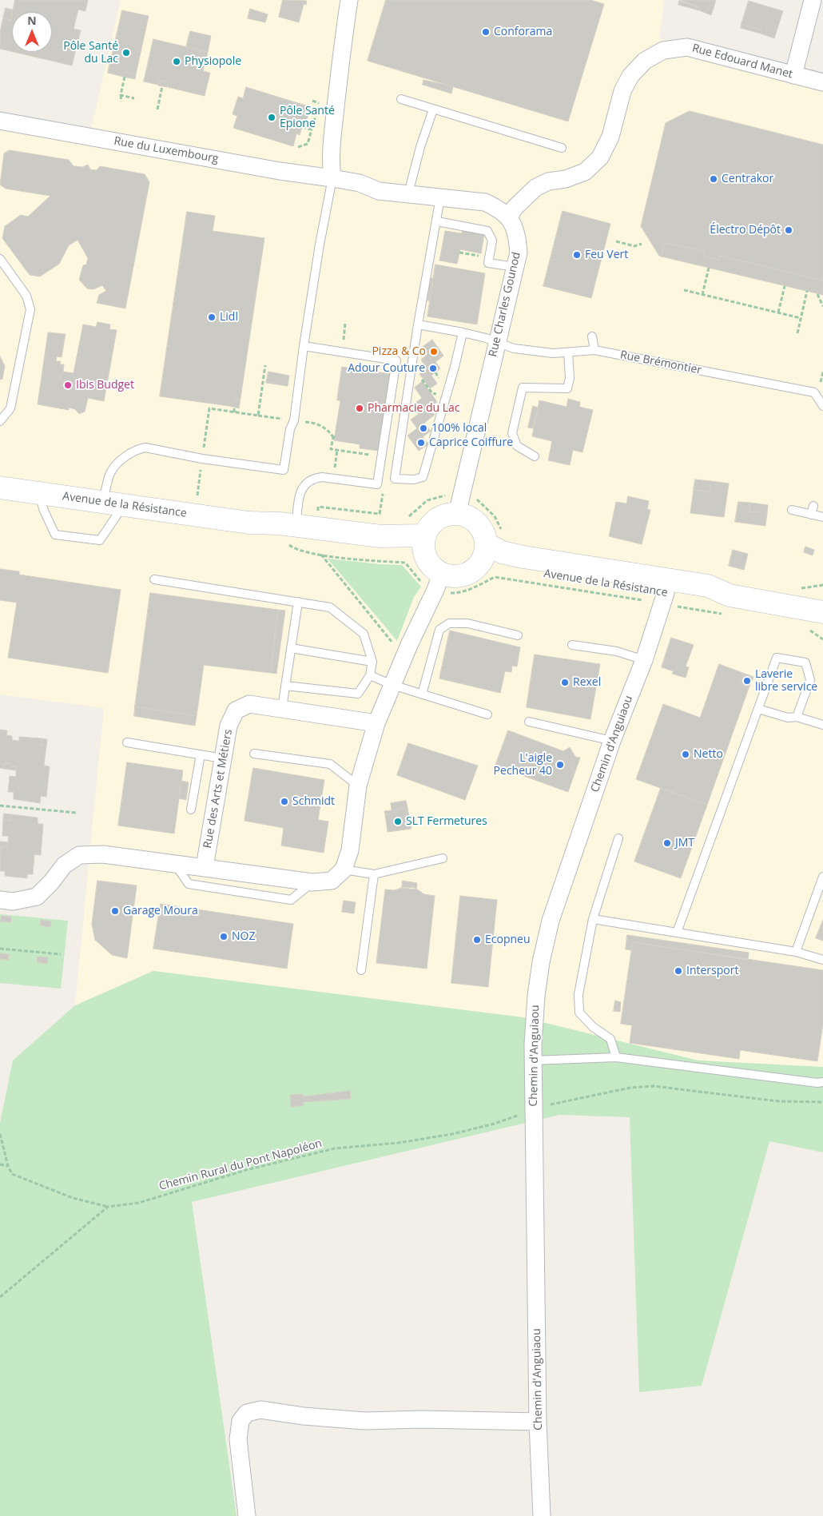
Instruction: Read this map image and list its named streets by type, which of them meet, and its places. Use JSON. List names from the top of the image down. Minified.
{"streets":{"main road":["Avenue de la Résistance"],"street":["Rue Edouard Manet","Rue du Luxembourg","Rue Charles Gounod","Chemin d'Anguiaou","Rue des Arts et Métiers"],"lane":["Rue Brémontier"],"path":["Chemin Rural du Pont Napoléon"]},"crossings":[["Rue Edouard Manet","Rue Charles Gounod"],["Rue du Luxembourg","Rue Charles Gounod"],["Rue Charles Gounod","Rue Brémontier"],["Rue Charles Gounod","Avenue de la Résistance"],["Avenue de la Résistance","Chemin d'Anguiaou"],["Chemin d'Anguiaou","Chemin Rural du Pont Napoléon"]],"places":["Conforama","Pôle Santé du Lac","Physiopole","Pôle Santé Epione","Centrakor","Électro Dépôt","Feu Vert","Lidl","Pizza & Co","Adour Couture","Ibis Budget","Pharmacie du Lac","100% local","Caprice Coiffure","Laverie libre service","Rexel","Netto","L'aigle Pecheur 40","Schmidt","SLT Fermetures","JMT","Garage Moura","NOZ","Ecopneu","Intersport"],"north":"top"}
